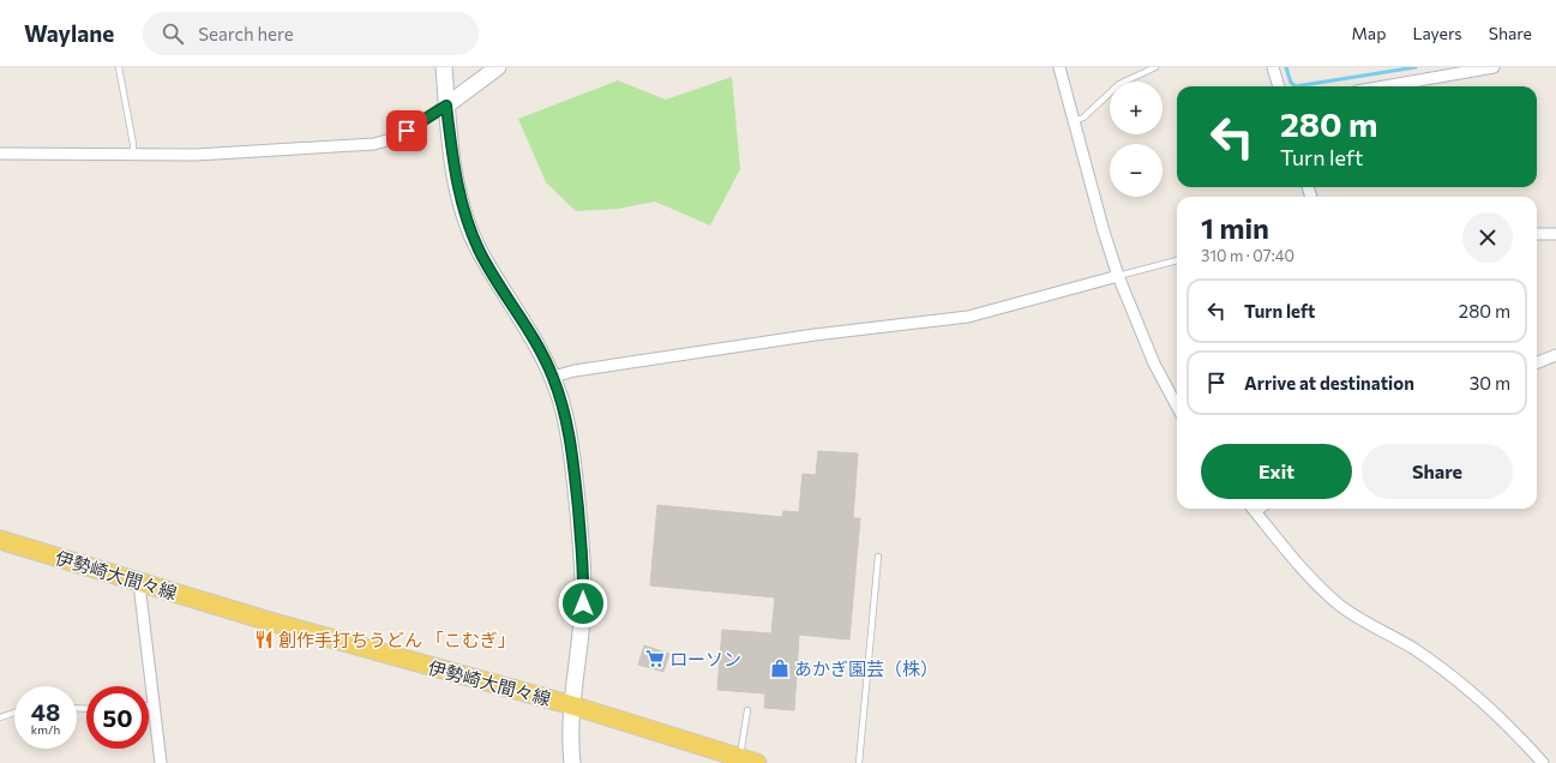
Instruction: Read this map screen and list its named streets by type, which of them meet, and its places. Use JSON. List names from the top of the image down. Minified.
{"streets":{"main road":["伊勢崎大間々線"]},"places":{"restaurant":["創作手打ちうどん 「こむぎ」"],"supermarket":["ローソン"],"shop":["あかぎ園芸（株）"]},"page":{"header":"Waylane","search":"Search here","nav":["Map","Layers","Share"],"map_buttons":["+","−"],"turn":["280 m","Turn left"],"heading":["1 min","310 m · 07:40"],"list":[{"name":"Turn left","value":"280 m"},{"name":"Arrive at destination","value":"30 m"}],"buttons":["Exit","Share"],"speed":"48 km/h","limit":"50"}}
